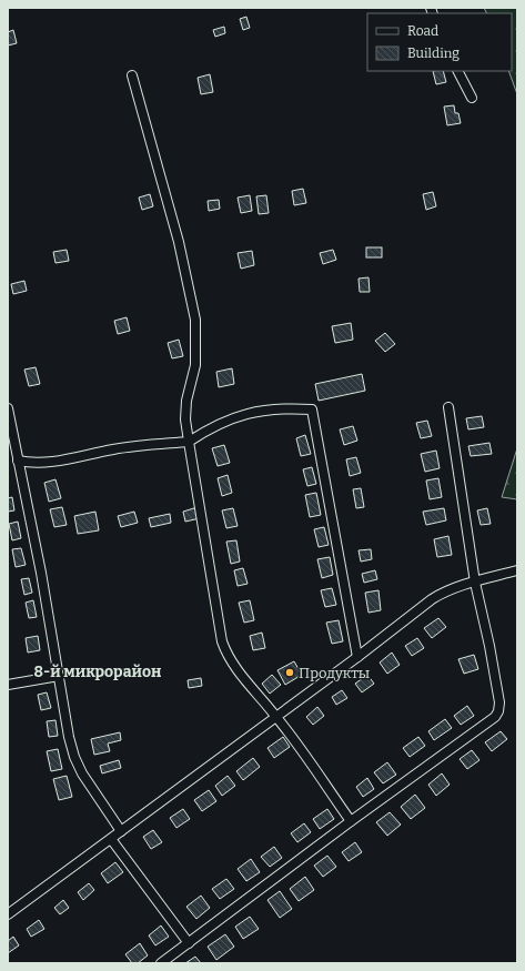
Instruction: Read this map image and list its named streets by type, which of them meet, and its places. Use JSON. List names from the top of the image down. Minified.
{"districts":["8-й микрорайон"],"places":["Продукты"],"legend":["Road","Building"]}
